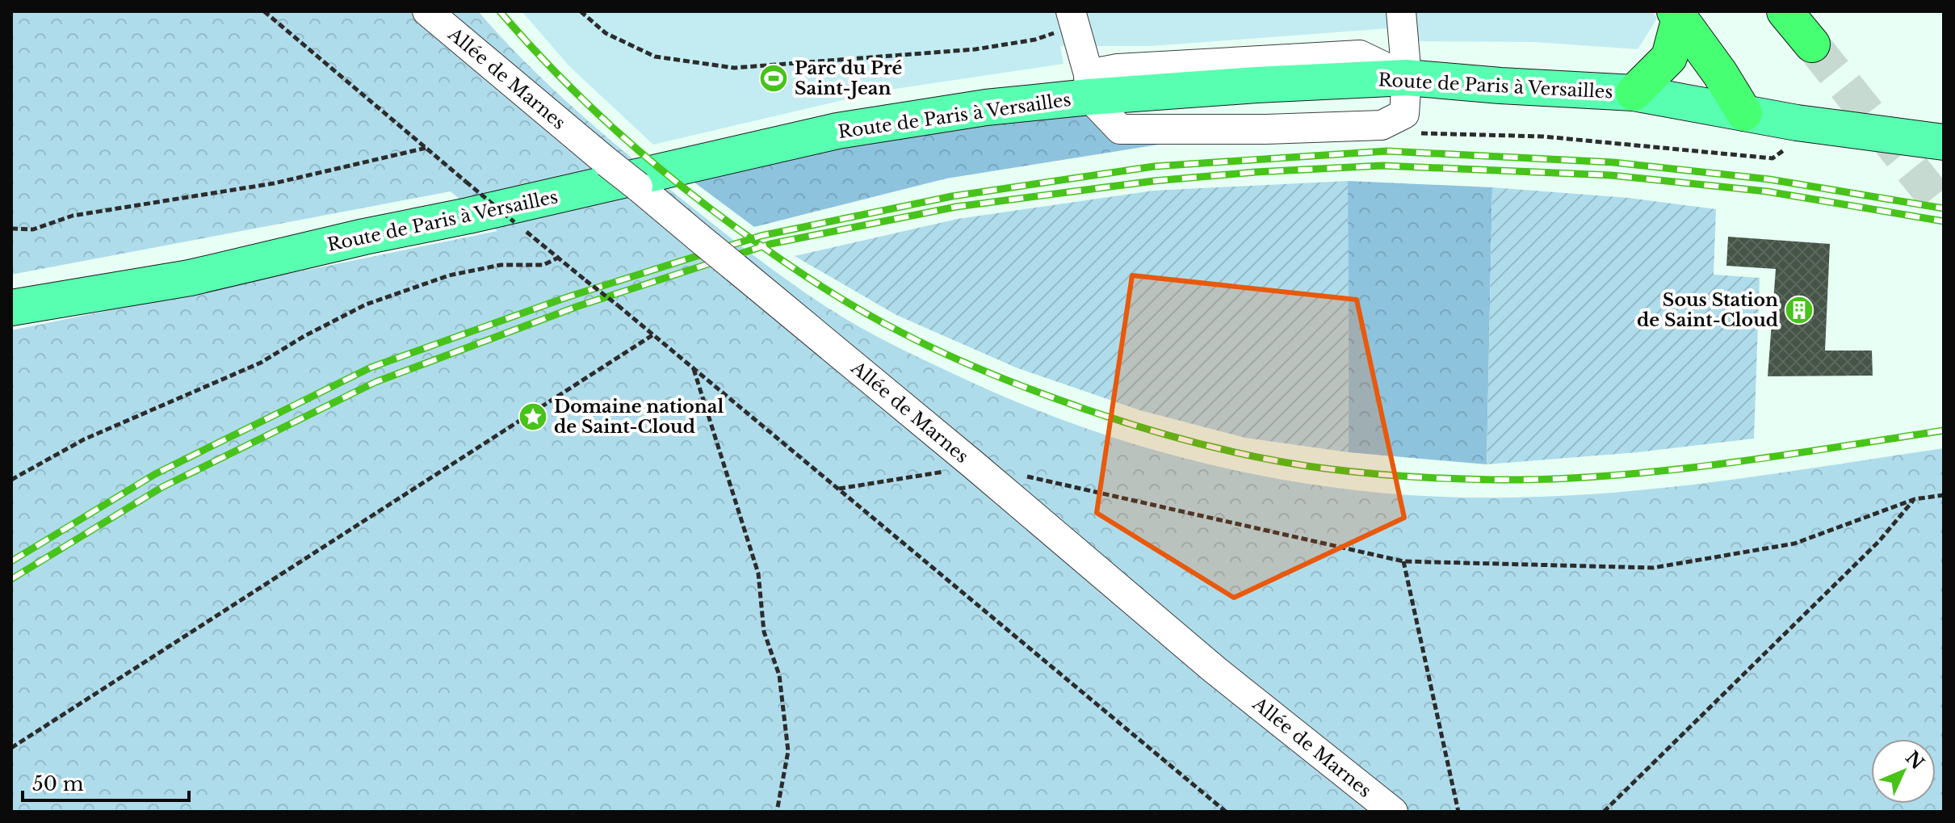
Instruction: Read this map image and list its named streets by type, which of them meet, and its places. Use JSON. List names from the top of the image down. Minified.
{"streets":{"main road":["Route de Paris à Versailles"],"street":["Allée de Marnes"]},"places":{"sports":["Parc du Pré Saint-Jean"],"building":["Sous Station de Saint-Cloud"],"place":["Domaine national de Saint-Cloud"]},"scale_bar":"50 m","north":"top right"}
